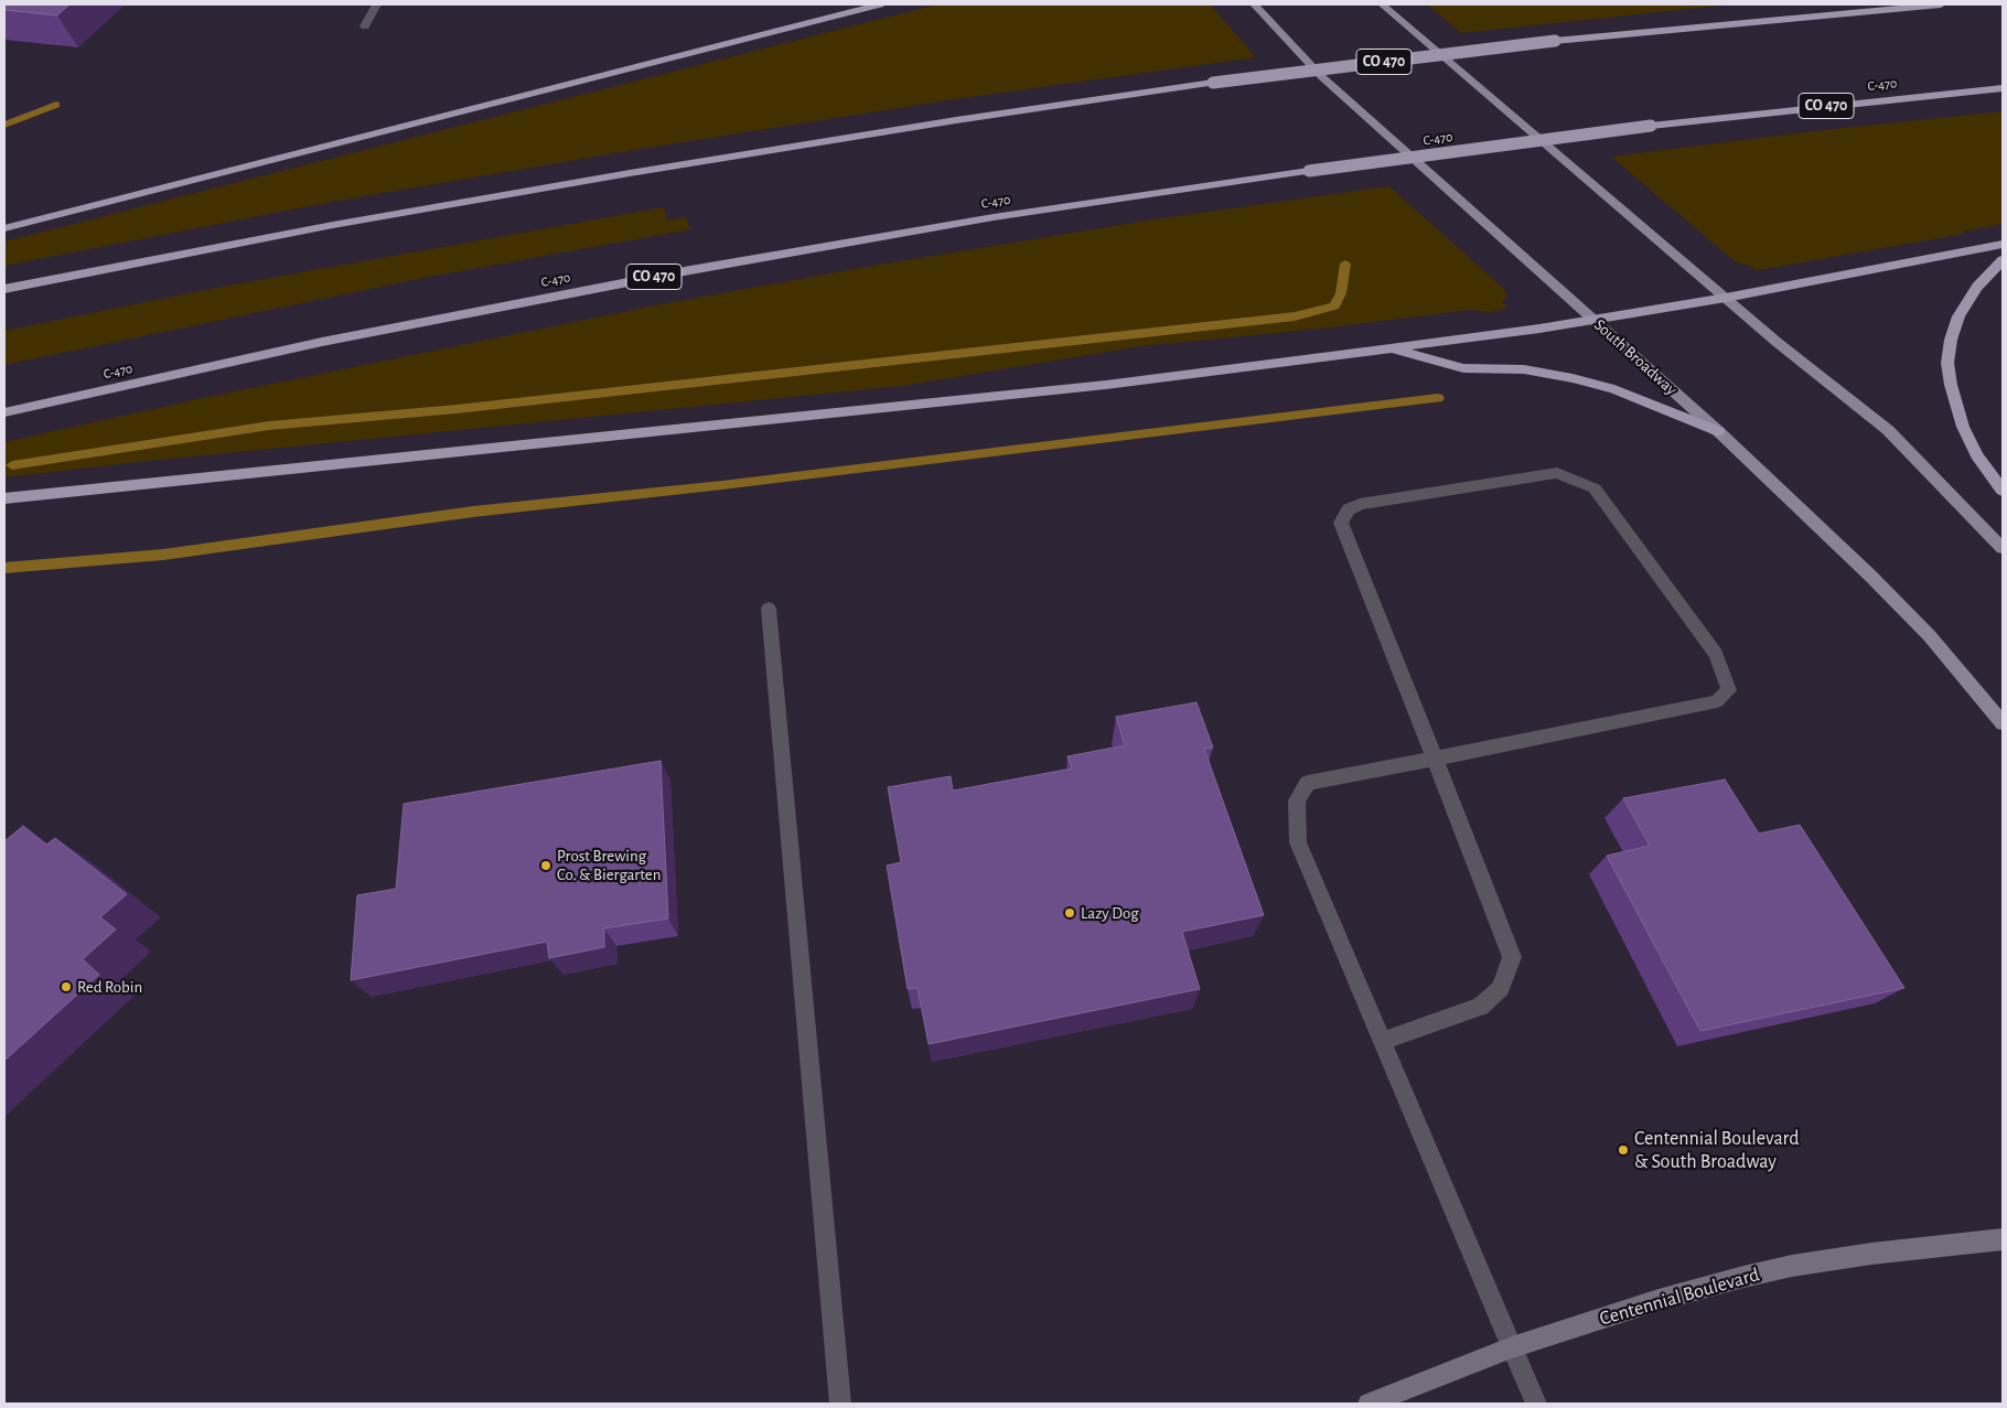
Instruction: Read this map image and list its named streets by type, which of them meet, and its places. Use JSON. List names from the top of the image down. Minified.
{"streets":{"highway":["CO 470","C-470"],"main road":["South Broadway"],"street":["Centennial Boulevard"]},"places":["Prost Brewing Co. & Biergarten","Lazy Dog","Red Robin","Centennial Boulevard & South Broadway"]}
